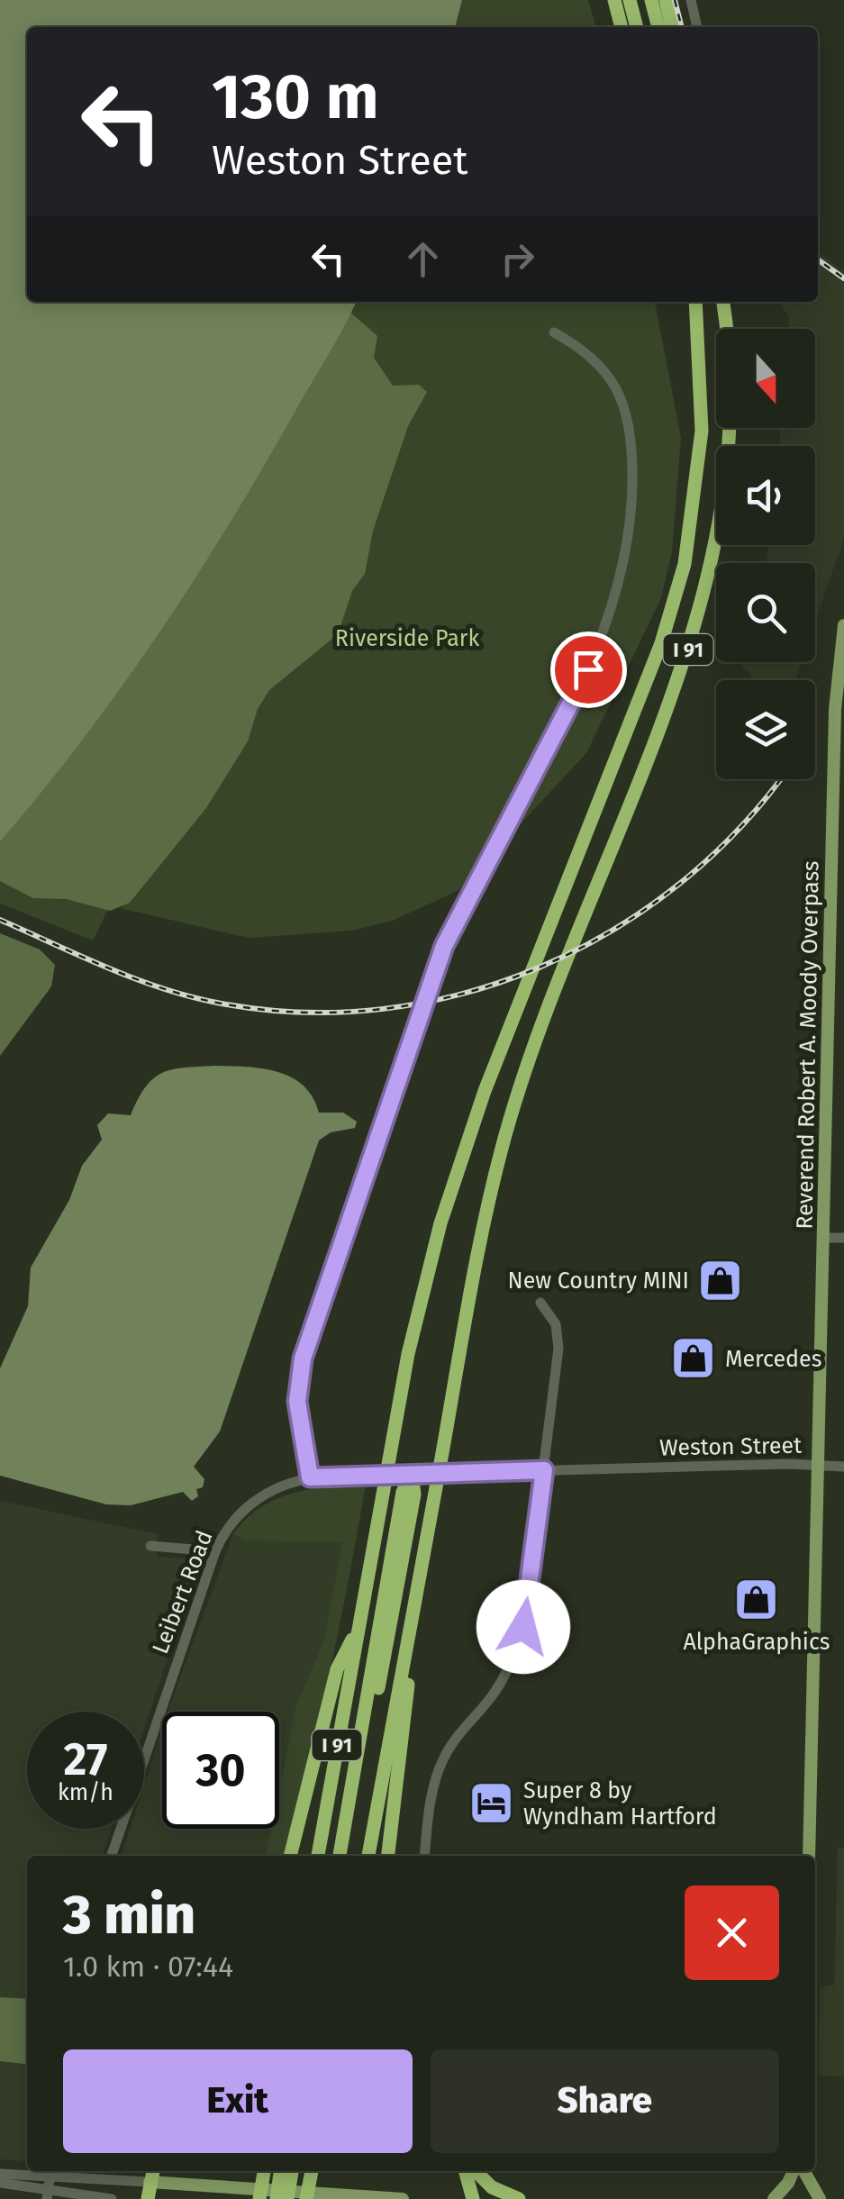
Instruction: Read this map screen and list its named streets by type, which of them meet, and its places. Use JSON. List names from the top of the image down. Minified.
{"streets":{"highway":["I 91"],"main road":["Reverend Robert A. Moody Overpass","Weston Street"],"street":["Leibert Road"]},"crossings":[["Reverend Robert A. Moody Overpass","Weston Street"],["Weston Street","Leibert Road"]],"parks":["Riverside Park"],"places":{"shop":["New Country MINI","Mercedes","AlphaGraphics"],"hotel":["Super 8 by Wyndham Hartford"]},"north":"bottom","page":{"turn":["130 m","Weston Street"],"speed":"27 km/h","limit":"30","heading":["3 min","1.0 km · 07:44"],"buttons":["Exit","Share"]}}
